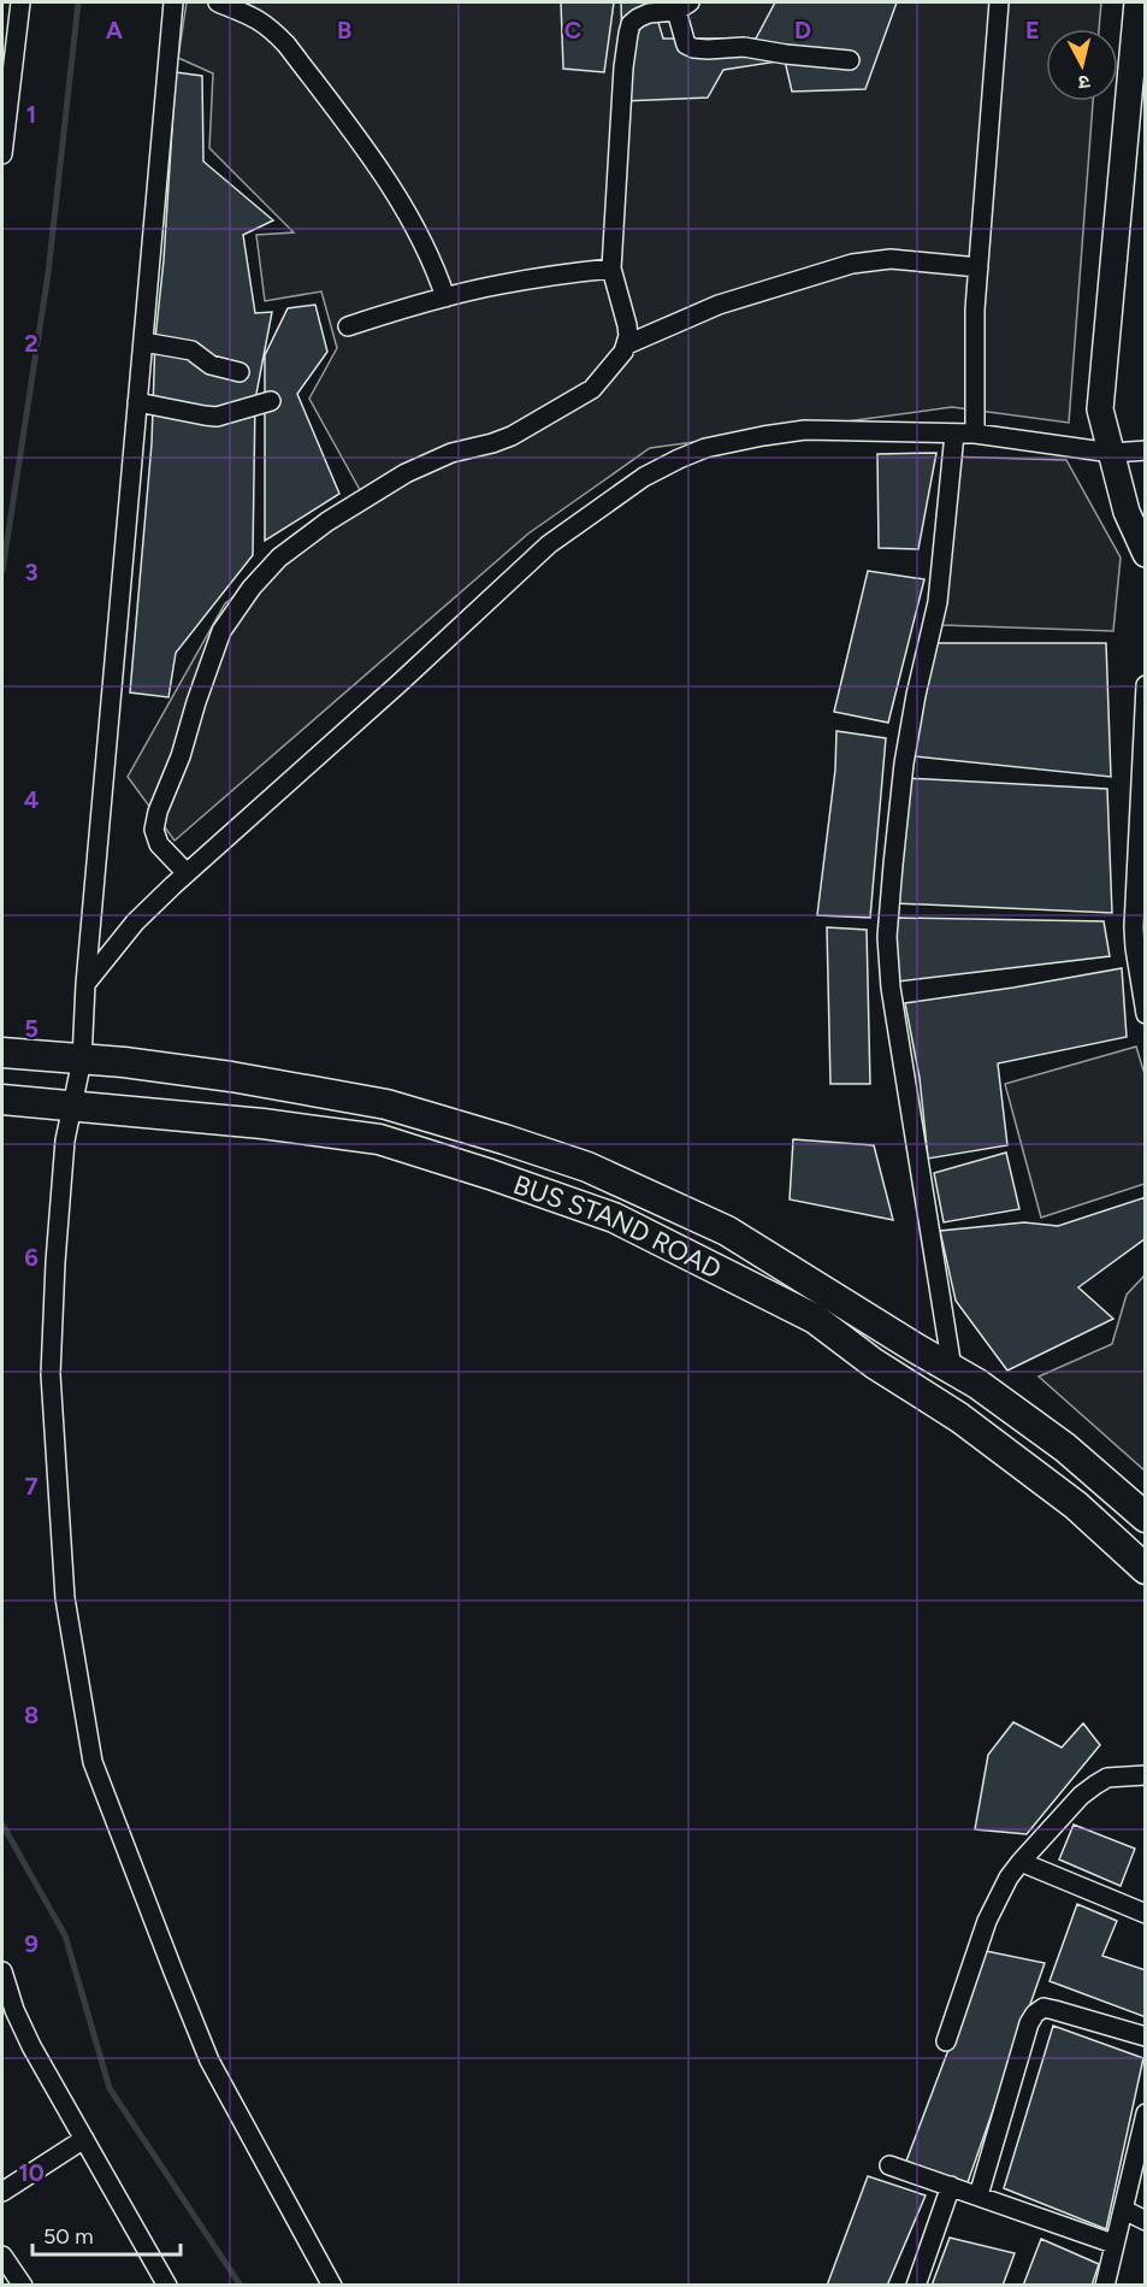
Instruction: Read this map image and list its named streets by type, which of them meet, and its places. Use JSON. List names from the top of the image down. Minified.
{"streets":{"main road":["BUS STAND ROAD"]},"scale_bar":"50 m","north":"bottom","grid":{"columns":["A","B","C","D","E"],"rows":["1","2","3","4","5","6","7","8","9","10"]}}
